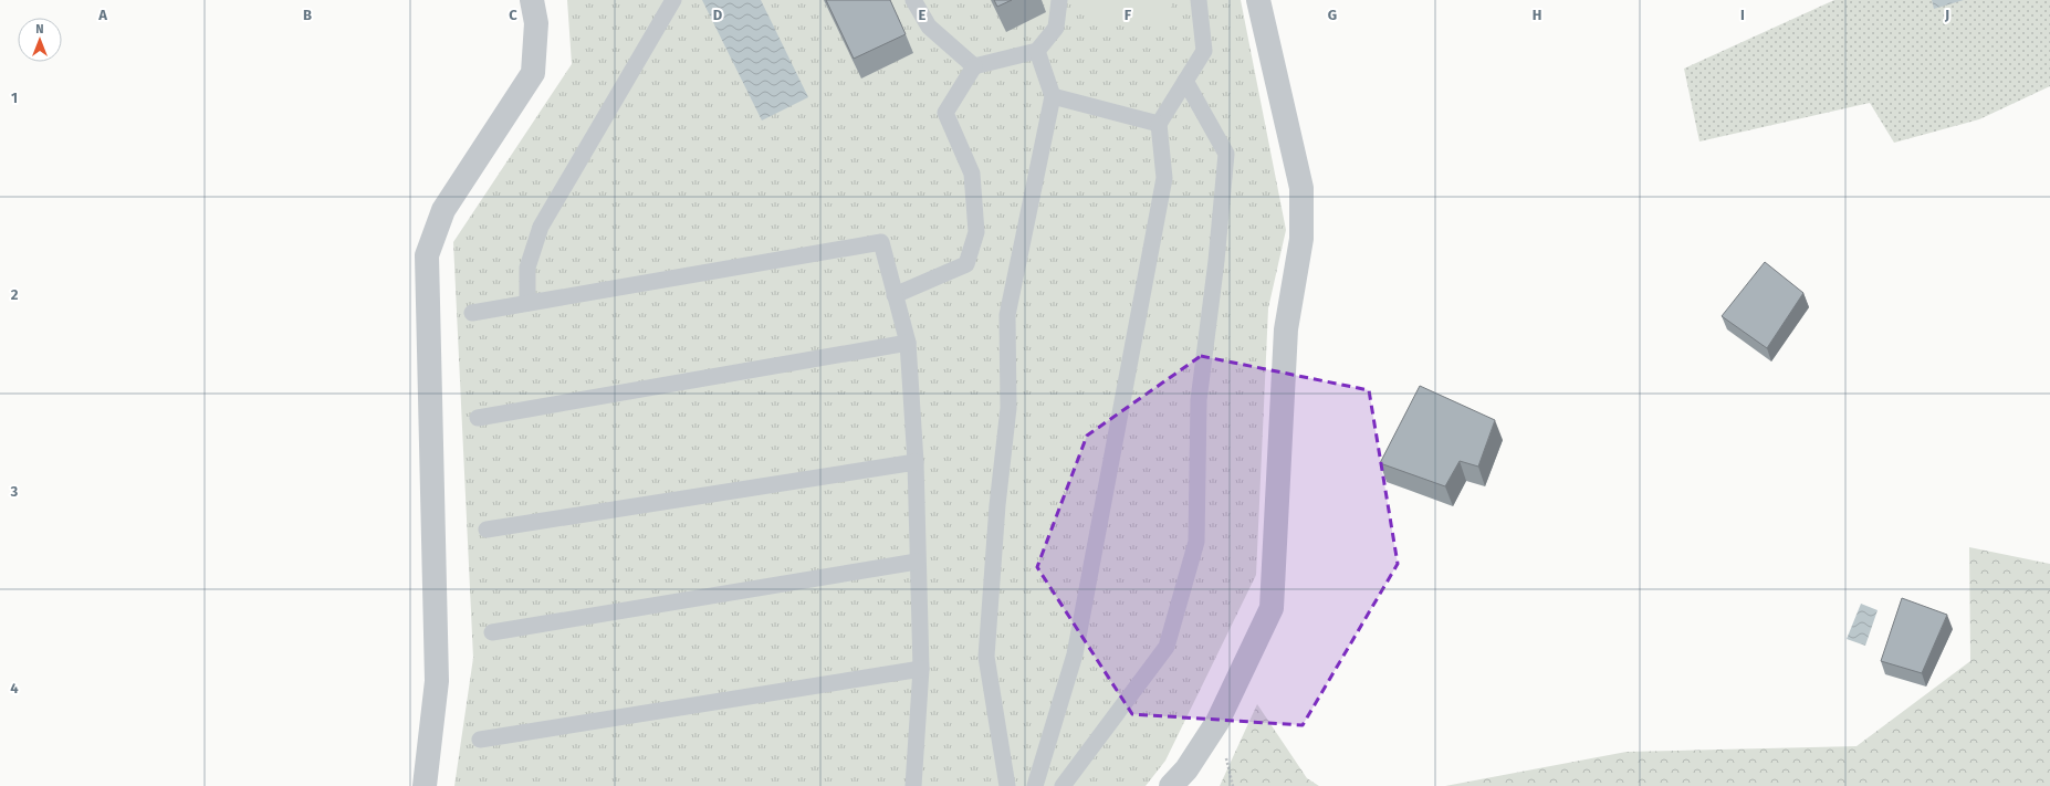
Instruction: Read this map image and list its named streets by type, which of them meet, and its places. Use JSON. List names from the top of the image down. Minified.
{"north":"top","grid":{"columns":["A","B","C","D","E","F","G","H","I","J"],"rows":["1","2","3","4"]}}
